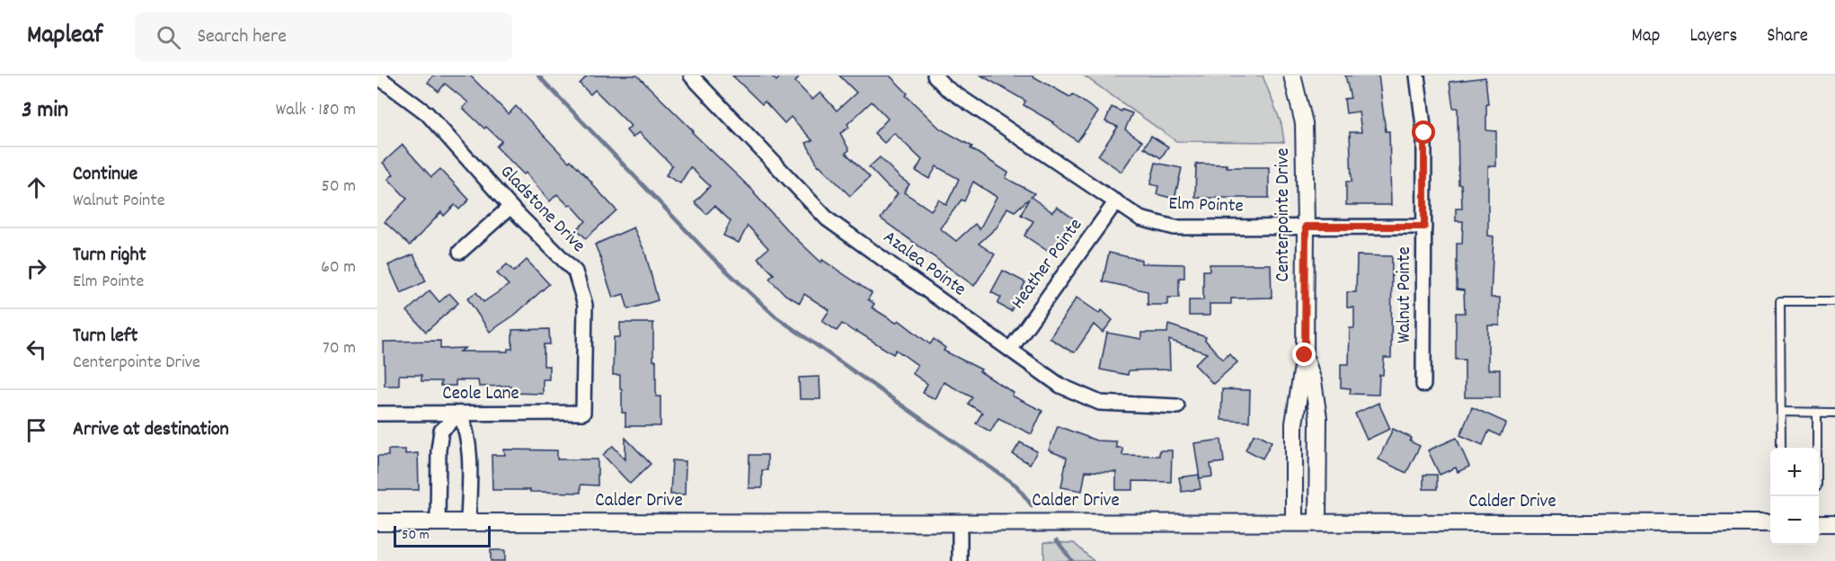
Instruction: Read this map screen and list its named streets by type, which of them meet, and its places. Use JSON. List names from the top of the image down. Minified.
{"streets":{"street":["Elm Pointe","Gladstone Drive","Centerpointe Drive","Azalea Pointe","Heather Pointe","Walnut Pointe","Ceole Lane","Calder Drive"]},"crossings":[["Elm Pointe","Centerpointe Drive"],["Elm Pointe","Heather Pointe"],["Elm Pointe","Walnut Pointe"],["Gladstone Drive","Ceole Lane"],["Centerpointe Drive","Calder Drive"],["Azalea Pointe","Heather Pointe"]],"scale_bar":"50 m","page":{"header":"Mapleaf","search":"Search here","nav":["Map","Layers","Share"],"heading":["3 min","Walk · 180 m"],"list":[["Continue","Walnut Pointe","50 m"],["Turn right","Elm Pointe","60 m"],["Turn left","Centerpointe Drive","70 m"],"Arrive at destination"],"map_buttons":["+","−"],"scale":"50 m"}}
